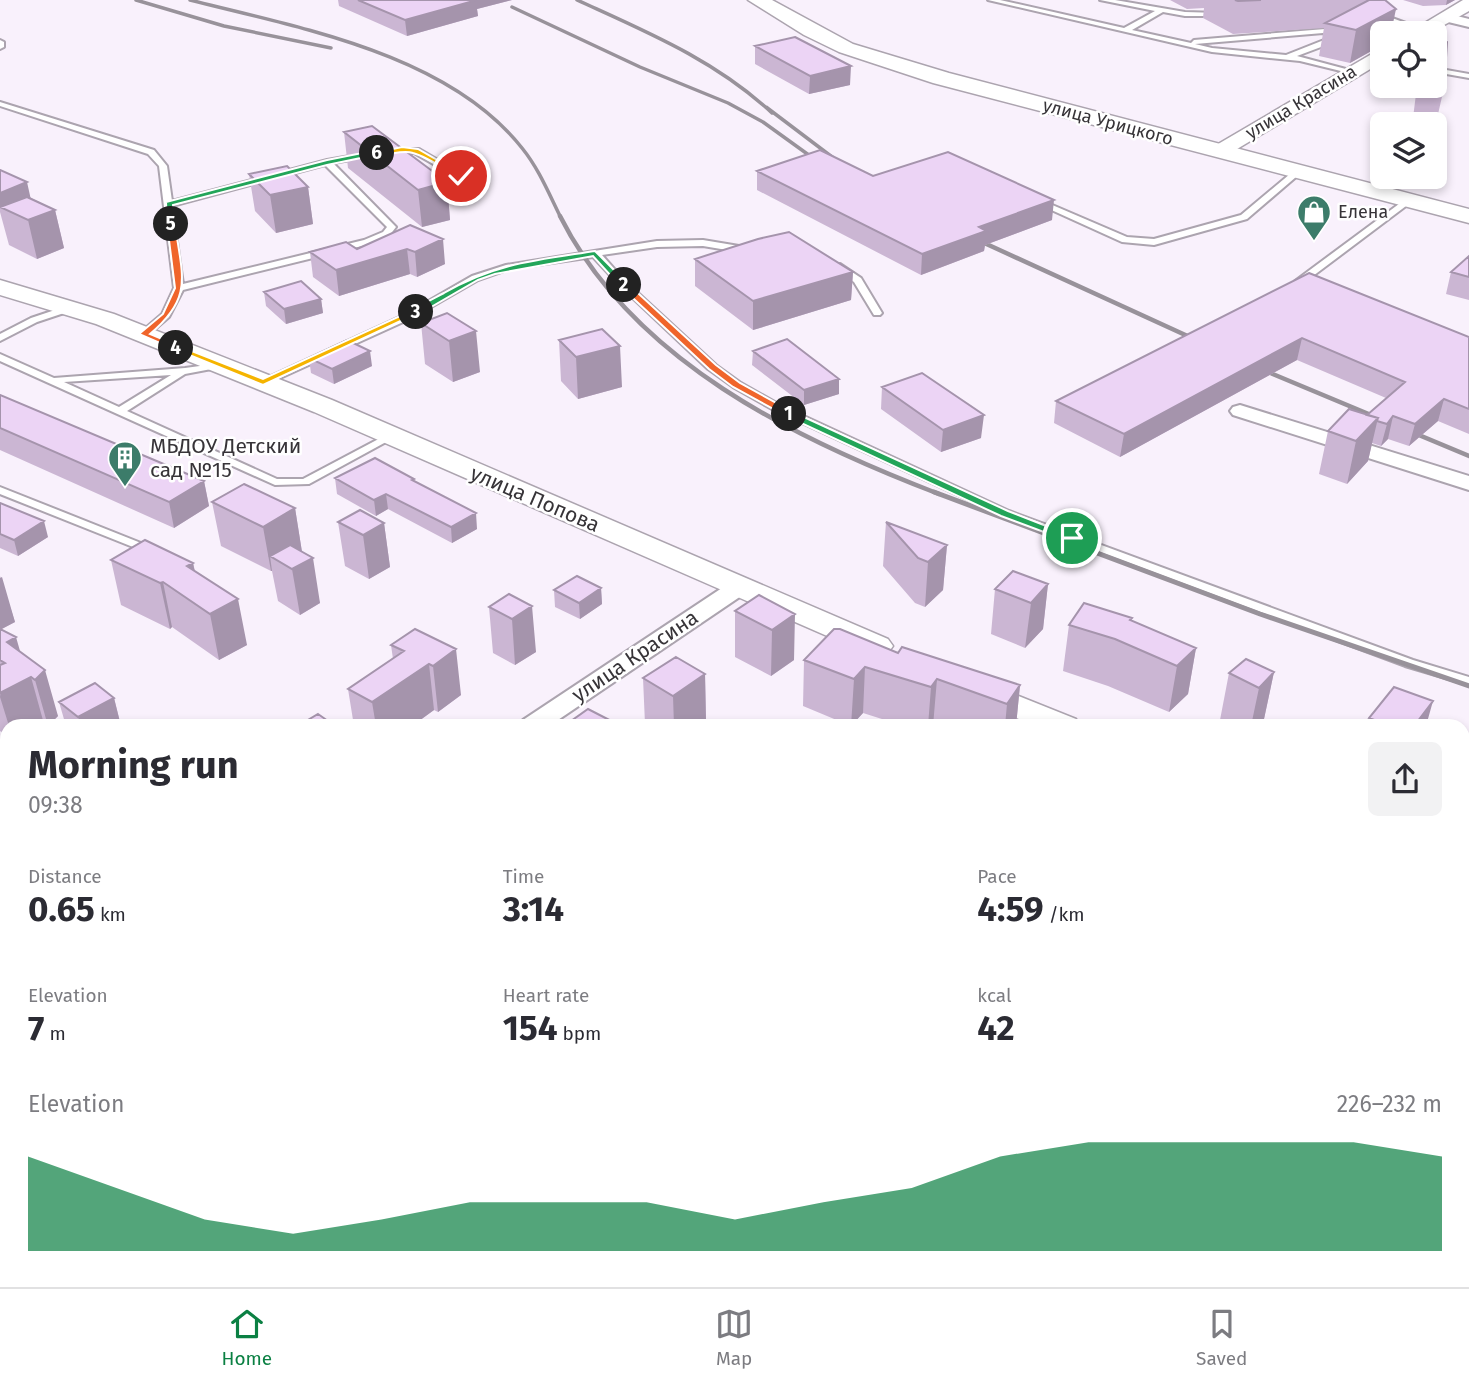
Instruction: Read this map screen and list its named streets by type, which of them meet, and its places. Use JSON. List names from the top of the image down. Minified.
{"streets":{"main road":["улица Урицкого"],"street":["улица Красина","улица Попова"]},"crossings":[["улица Красина","улица Урицкого"],["улица Красина","улица Попова"]],"places":{"shop":["Елена"],"building":["МБДОУ Детский сад №15"]},"page":{"pins":["6","5","2","3","4","1"],"heading":["Morning run","09:38"],"stats":[["Distance","0.65 km"],["Time","3:14"],["Pace","4:59 /km"],["Elevation","7 m"],["Heart rate","154 bpm"],["kcal","42"]],"chart":["Elevation","226–232 m"],"tabs":["Home","Map","Saved"]}}
